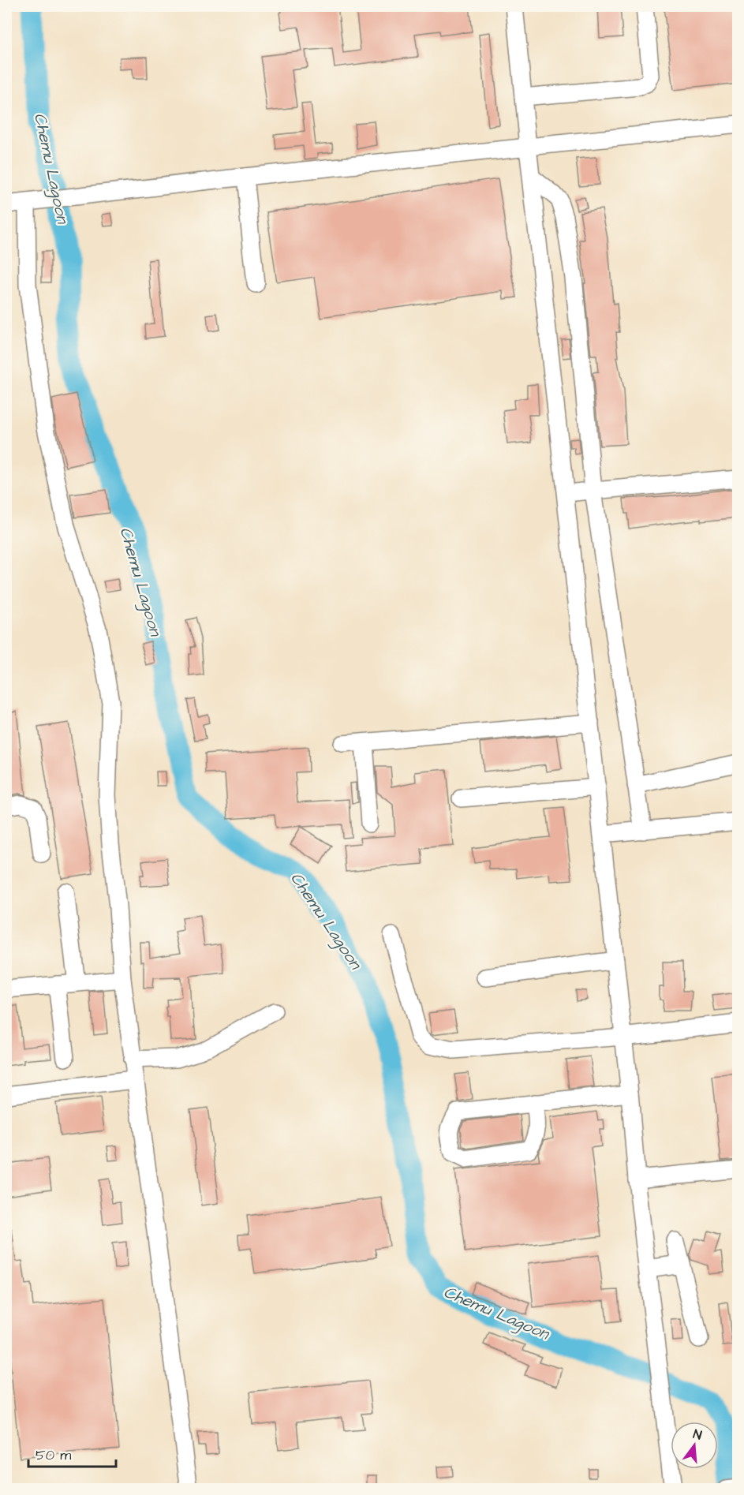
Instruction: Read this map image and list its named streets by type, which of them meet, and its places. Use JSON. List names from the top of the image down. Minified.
{"water":["Chemu Lagoon"],"scale_bar":"50 m","north":"top"}
